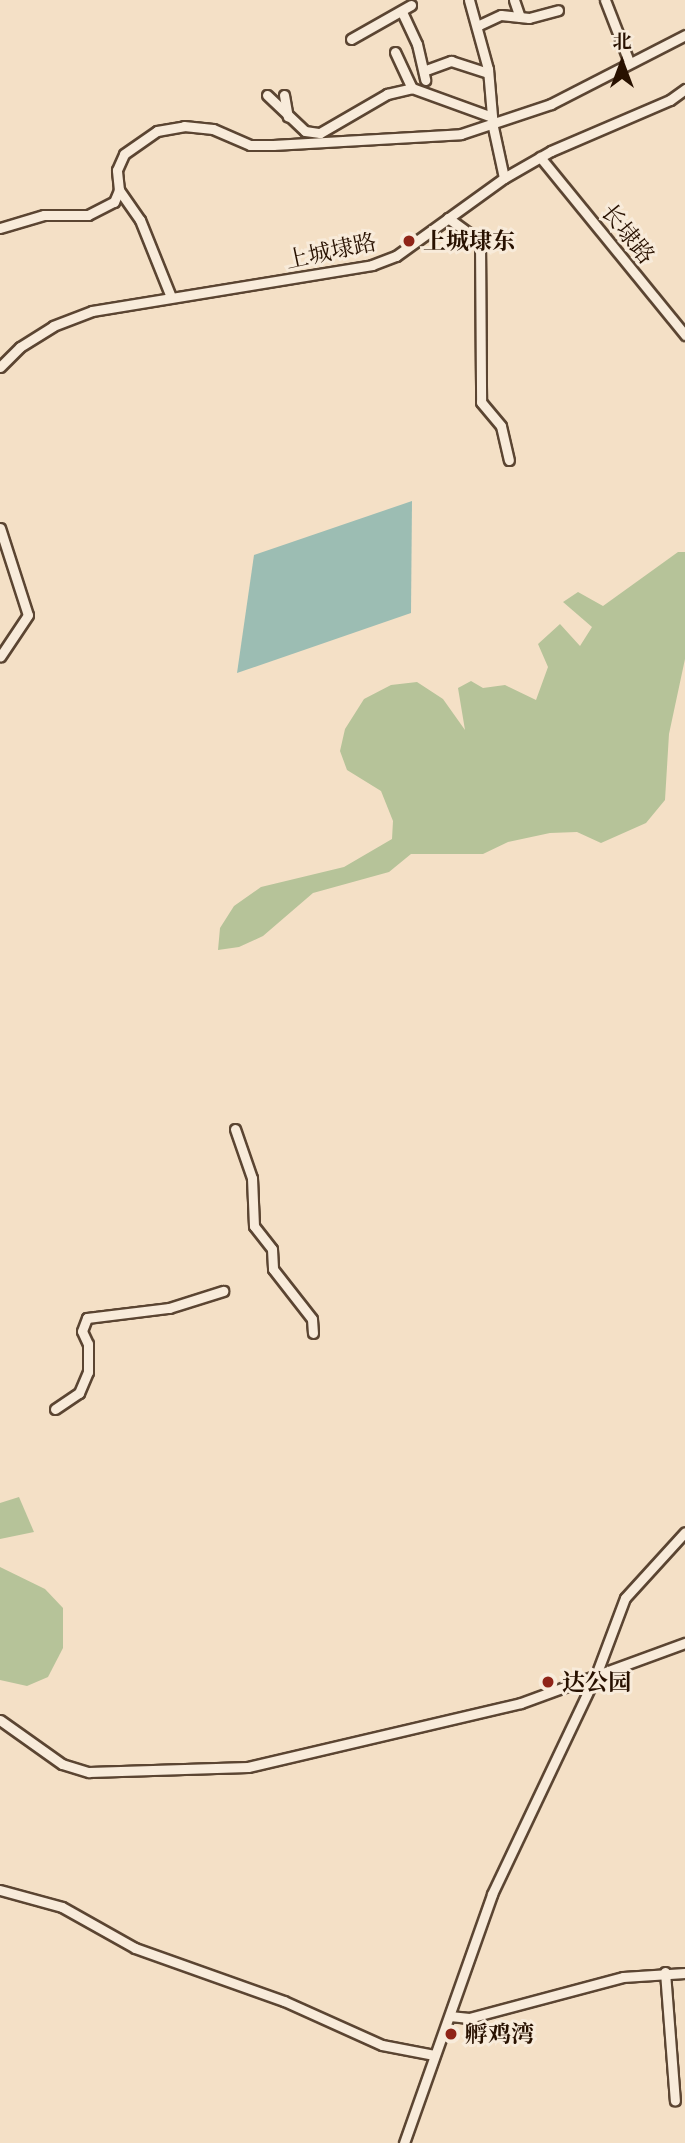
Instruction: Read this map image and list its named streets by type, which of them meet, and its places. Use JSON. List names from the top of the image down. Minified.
{"streets":{"street":["长埭路","上城埭路"]},"crossings":[["长埭路","上城埭路"]],"places":["上城埭东","达公园","孵鸡湾"],"north":"top"}
